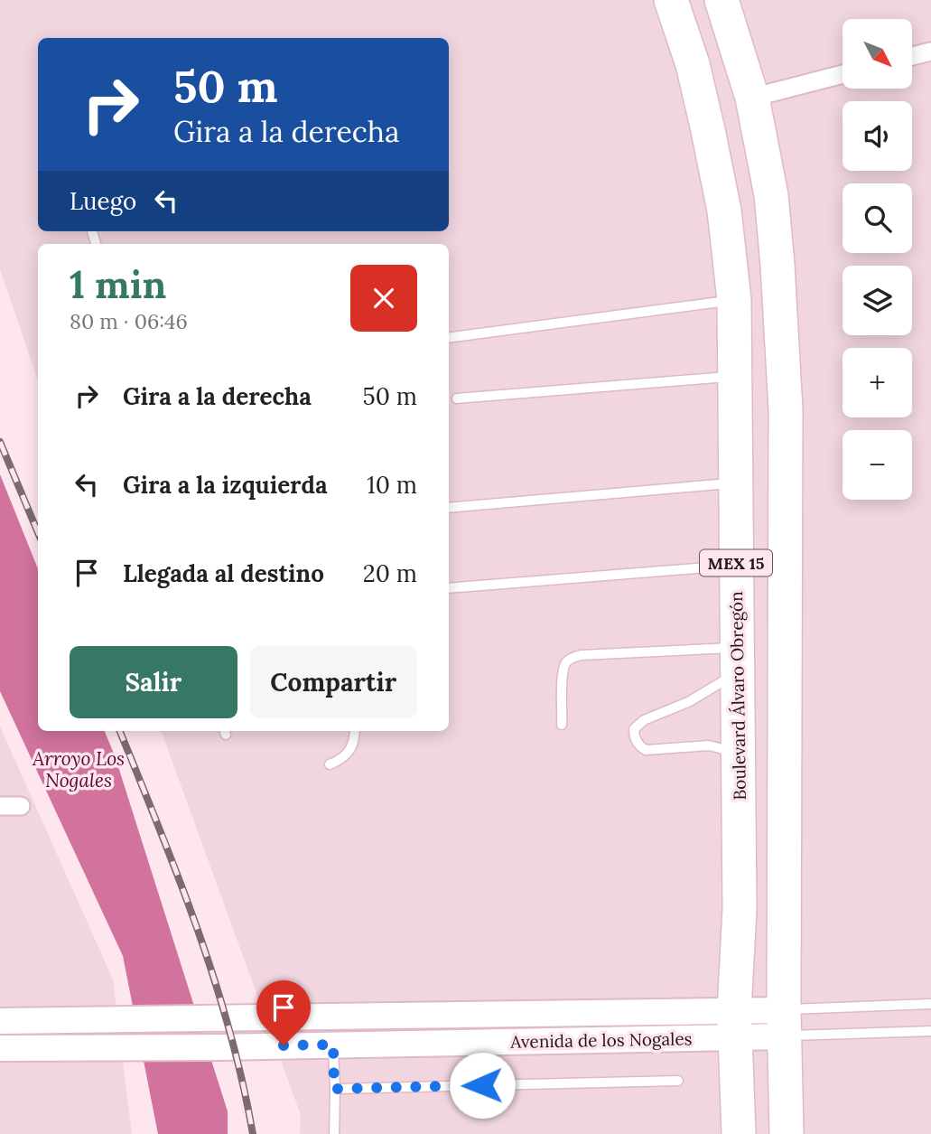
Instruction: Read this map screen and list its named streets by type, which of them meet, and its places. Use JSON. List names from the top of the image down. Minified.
{"streets":{"highway":["MEX 15","Boulevard Álvaro Obregón"],"main road":["Avenida de los Nogales"]},"crossings":[["MEX 15","Avenida de los Nogales"],["Boulevard Álvaro Obregón","Avenida de los Nogales"]],"water":["Arroyo Los Nogales"],"north":"bottom right","page":{"map_buttons":["+","−"],"turn":["50 m","Gira a la derecha"],"then":"Luego","heading":["1 min","80 m · 06:46"],"list":[{"name":"Gira a la derecha","value":"50 m"},{"name":"Gira a la izquierda","value":"10 m"},{"name":"Llegada al destino","value":"20 m"}],"buttons":["Salir","Compartir"]}}
